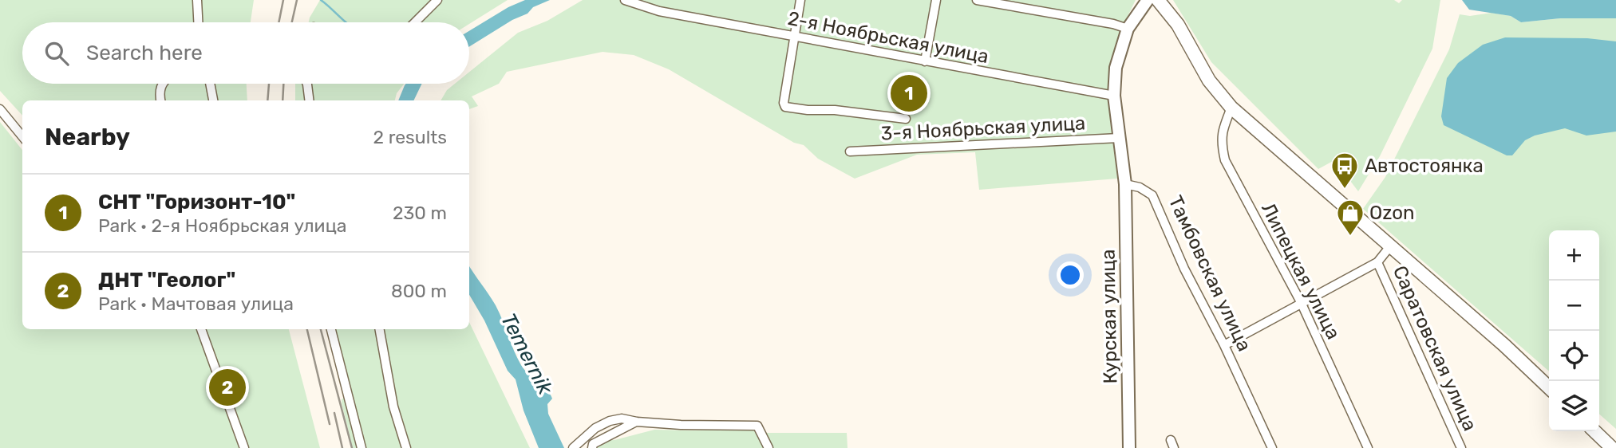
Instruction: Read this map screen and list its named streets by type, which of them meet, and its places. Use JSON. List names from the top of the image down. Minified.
{"streets":{"street":["2-я Ноябрьская улица","3-я Ноябрьская улица","Липецкая улица","Тамбовская улица","Курская улица","Саратовская улица"]},"crossings":[["Тамбовская улица","Курская улица"]],"water":["Temernik"],"places":{"bus stop":["Автостоянка"],"shop":["Ozon"]},"page":{"search":"Search here","pins":["1","2"],"heading":["Nearby","2 results"],"list":[{"mark":"1","name":"СНТ \"Горизонт-10\"","note":"Park · 2-я Ноябрьская улица","value":"230 m"},{"mark":"2","name":"ДНТ \"Геолог\"","note":"Park · Мачтовая улица","value":"800 m"}],"map_buttons":["+","−"]}}
